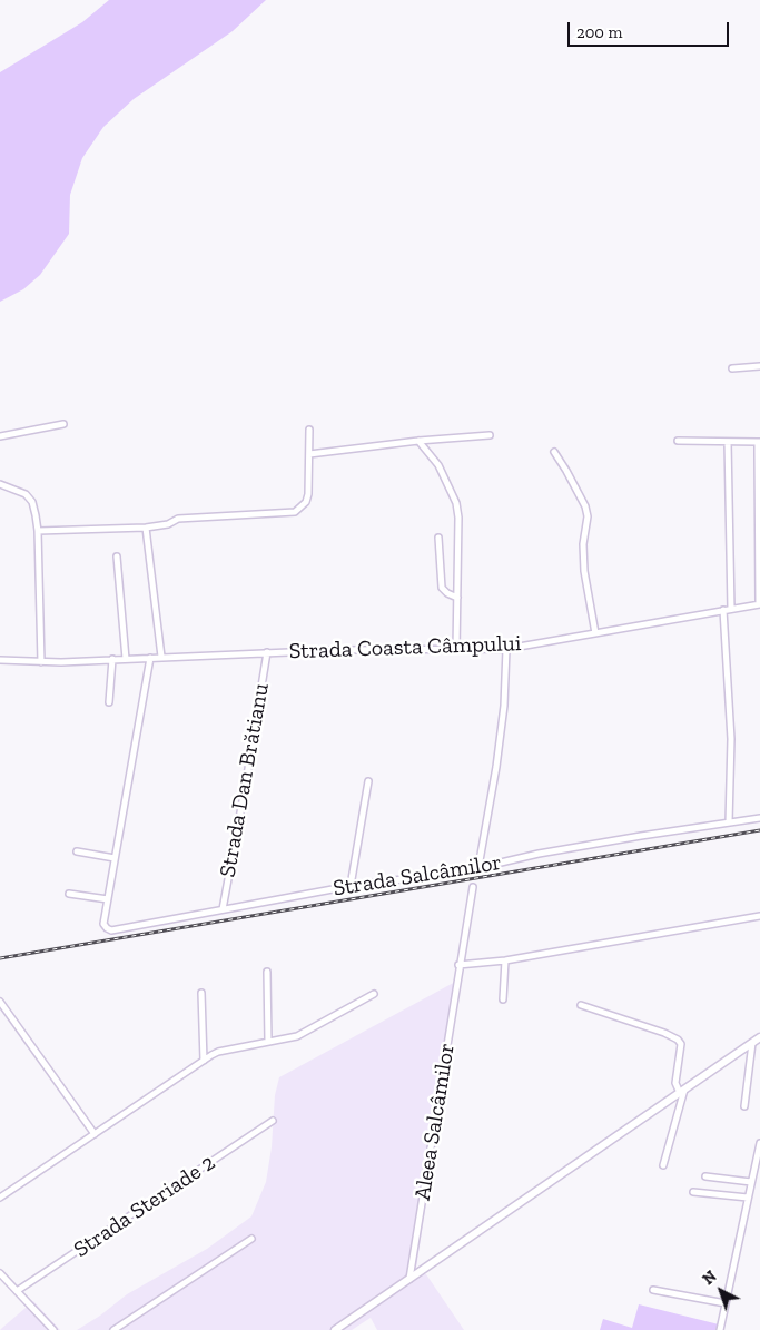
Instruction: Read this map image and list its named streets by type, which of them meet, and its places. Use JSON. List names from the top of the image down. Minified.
{"streets":{"street":["Strada Coasta Câmpului","Strada Dan Brătianu","Strada Salcâmilor","Aleea Salcâmilor","Strada Steriade 2"]},"crossings":[["Strada Coasta Câmpului","Strada Dan Brătianu"],["Strada Dan Brătianu","Strada Salcâmilor"]],"scale_bar":"200 m","north":"top left"}
